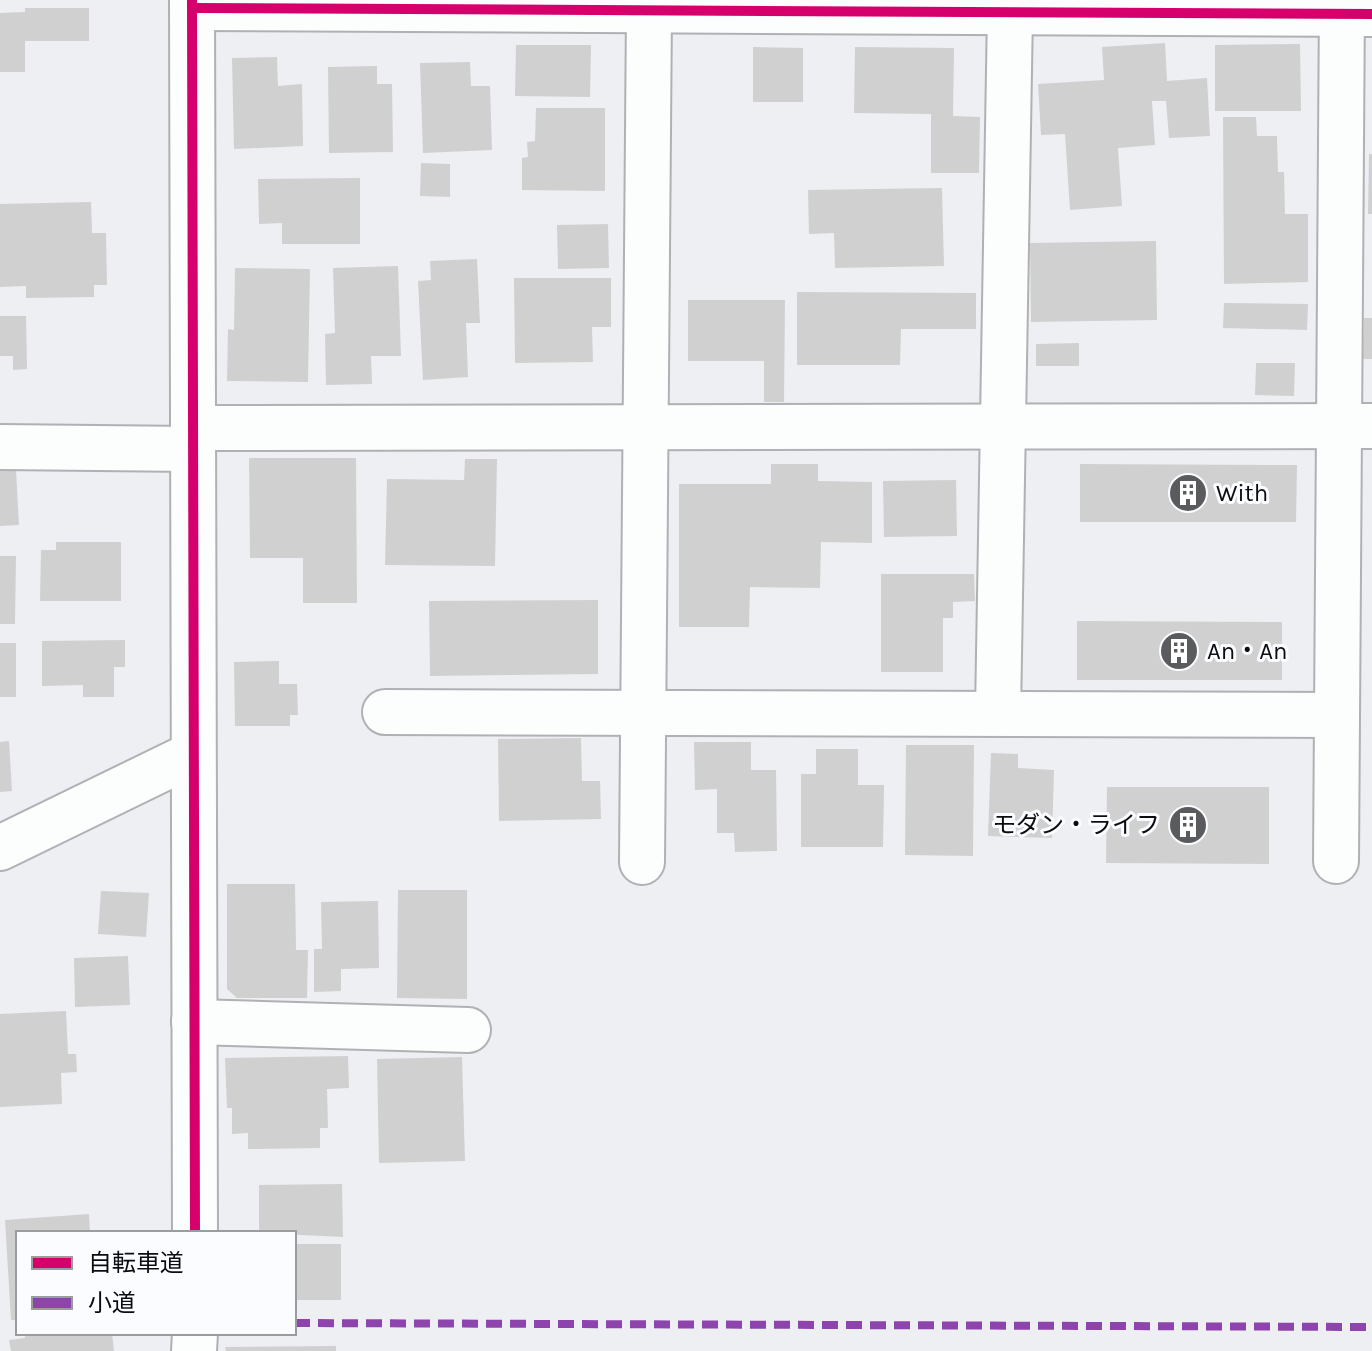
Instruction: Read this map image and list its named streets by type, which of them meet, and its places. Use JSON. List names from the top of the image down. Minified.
{"places":{"building":["With","An・An","モダン・ライフ"]},"legend":["自転車道","小道"]}
